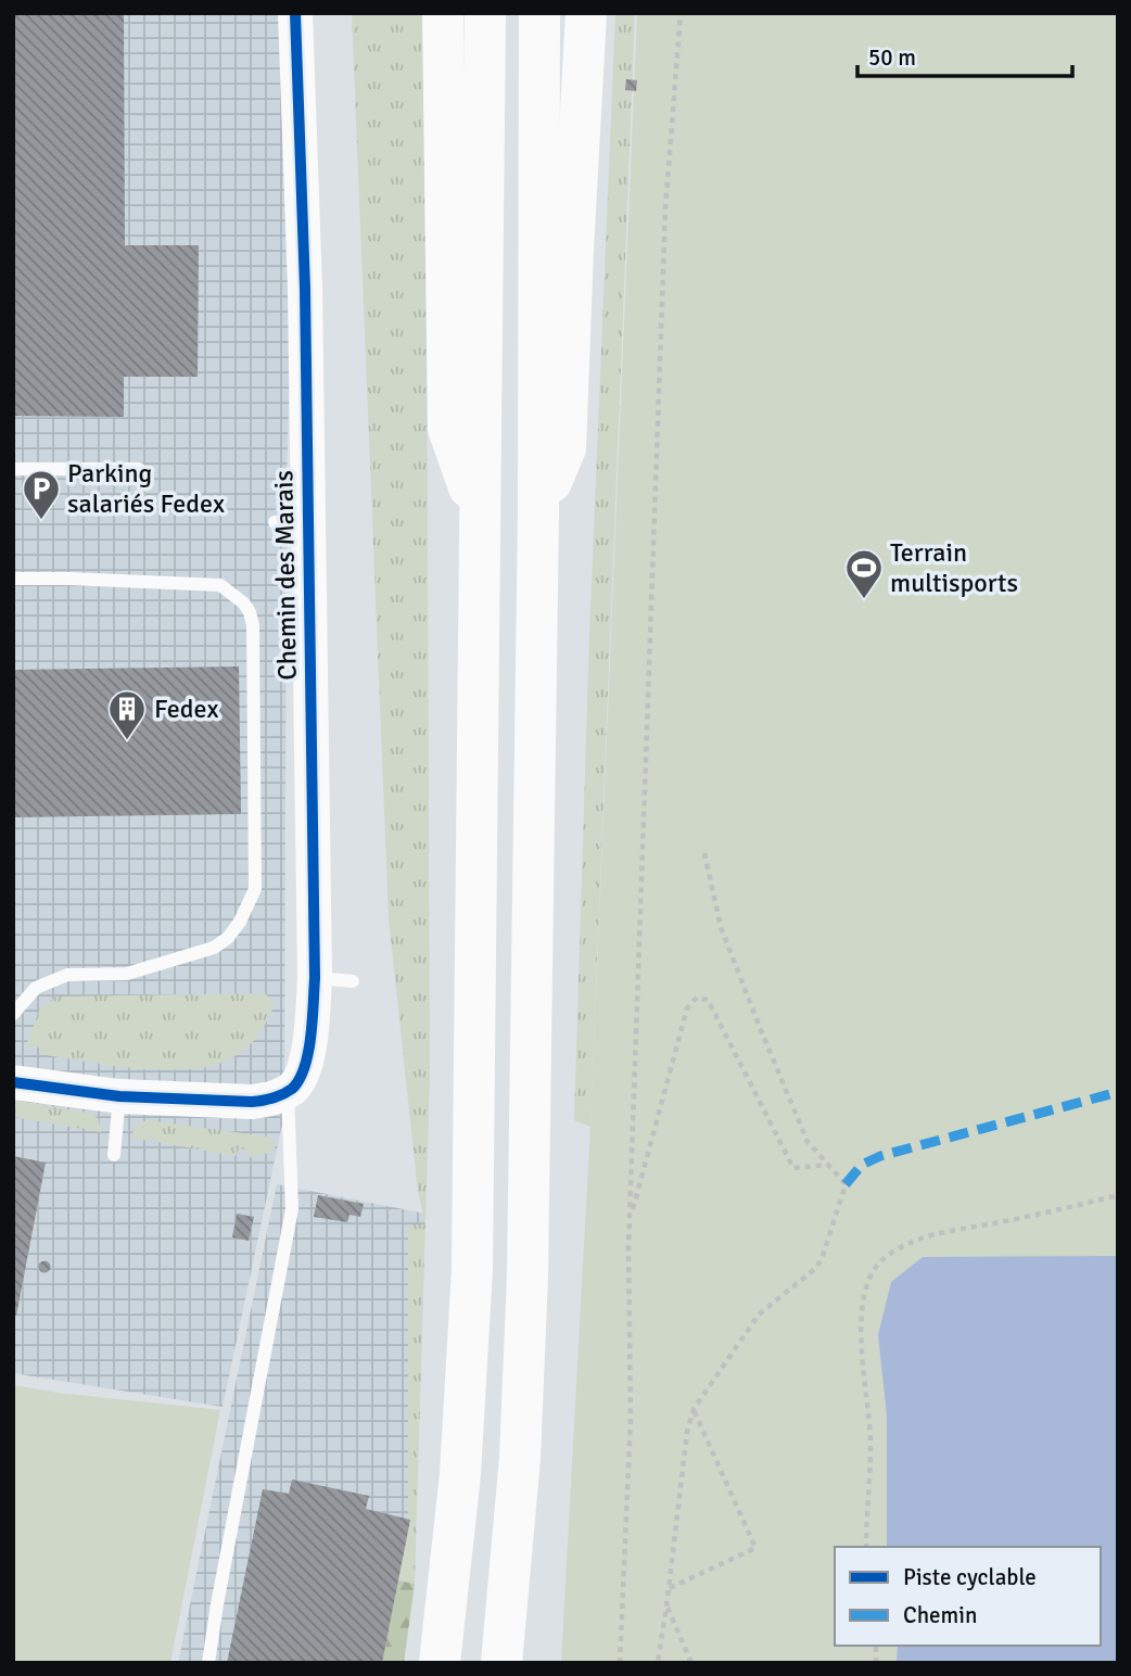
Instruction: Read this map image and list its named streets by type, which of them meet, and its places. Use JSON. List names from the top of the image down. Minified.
{"streets":{"street":["Chemin des Marais"]},"places":{"parking":["Parking salariés Fedex"],"sports":["Terrain multisports"],"building":["Fedex"]},"legend":["Piste cyclable","Chemin"],"scale_bar":"50 m"}
